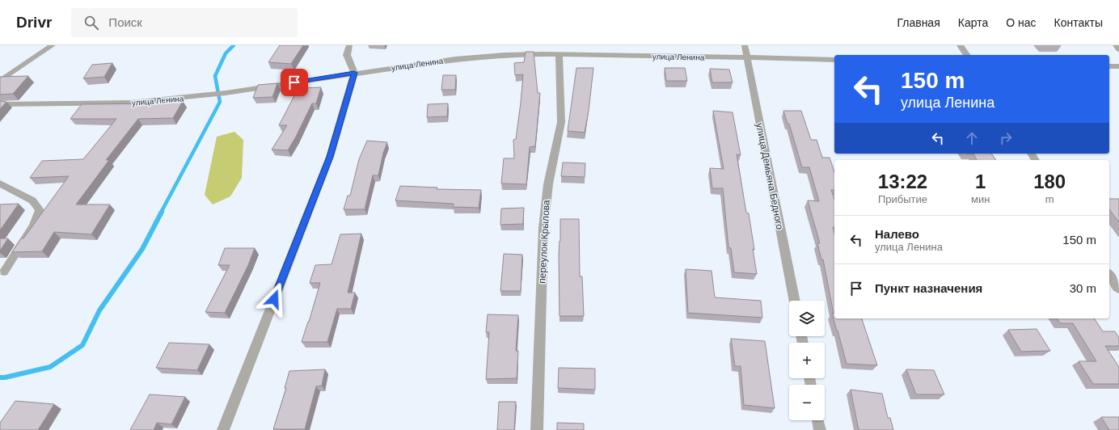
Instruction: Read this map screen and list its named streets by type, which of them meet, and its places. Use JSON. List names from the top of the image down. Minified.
{"streets":{"street":["улица Ленина","улица Демьяна Бедного","переулок Крылова"]},"crossings":[["улица Ленина","улица Демьяна Бедного"],["улица Ленина","переулок Крылова"]],"page":{"header":"Drivr","search":"Поиск","nav":["Главная","Карта","О нас","Контакты"],"turn":["150 m","улица Ленина"],"eta":["13:22","Прибытие","1","мин","180","m"],"list":[{"name":"Налево","note":"улица Ленина","value":"150 m"},{"name":"Пункт назначения","value":"30 m"}],"map_buttons":["+","−"]}}
